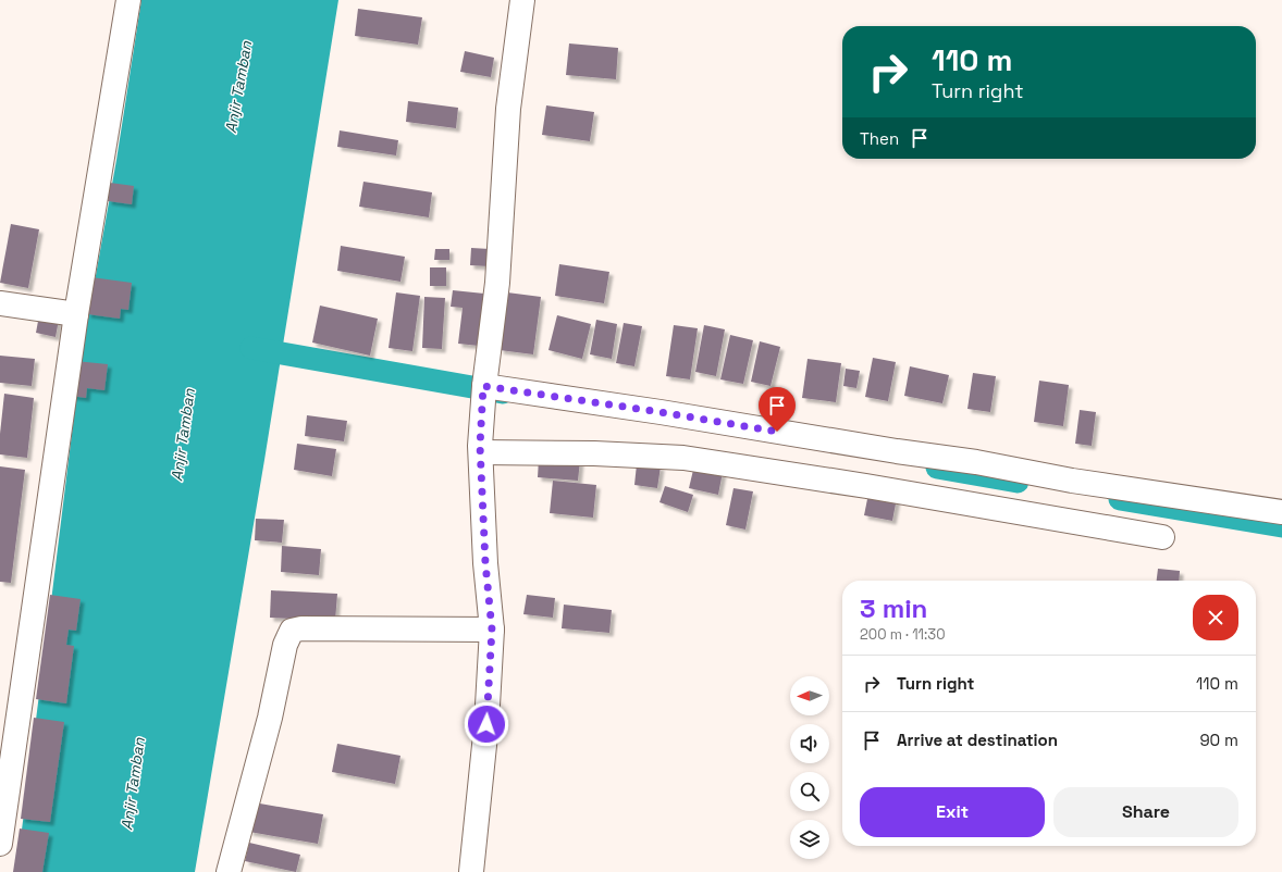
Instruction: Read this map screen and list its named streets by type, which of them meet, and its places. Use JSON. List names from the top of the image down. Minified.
{"water":["Anjir Tamban"],"north":"left","page":{"turn":["110 m","Turn right"],"then":"Then","heading":["3 min","200 m · 11:30"],"list":[{"name":"Turn right","value":"110 m"},{"name":"Arrive at destination","value":"90 m"}],"buttons":["Exit","Share"]}}
